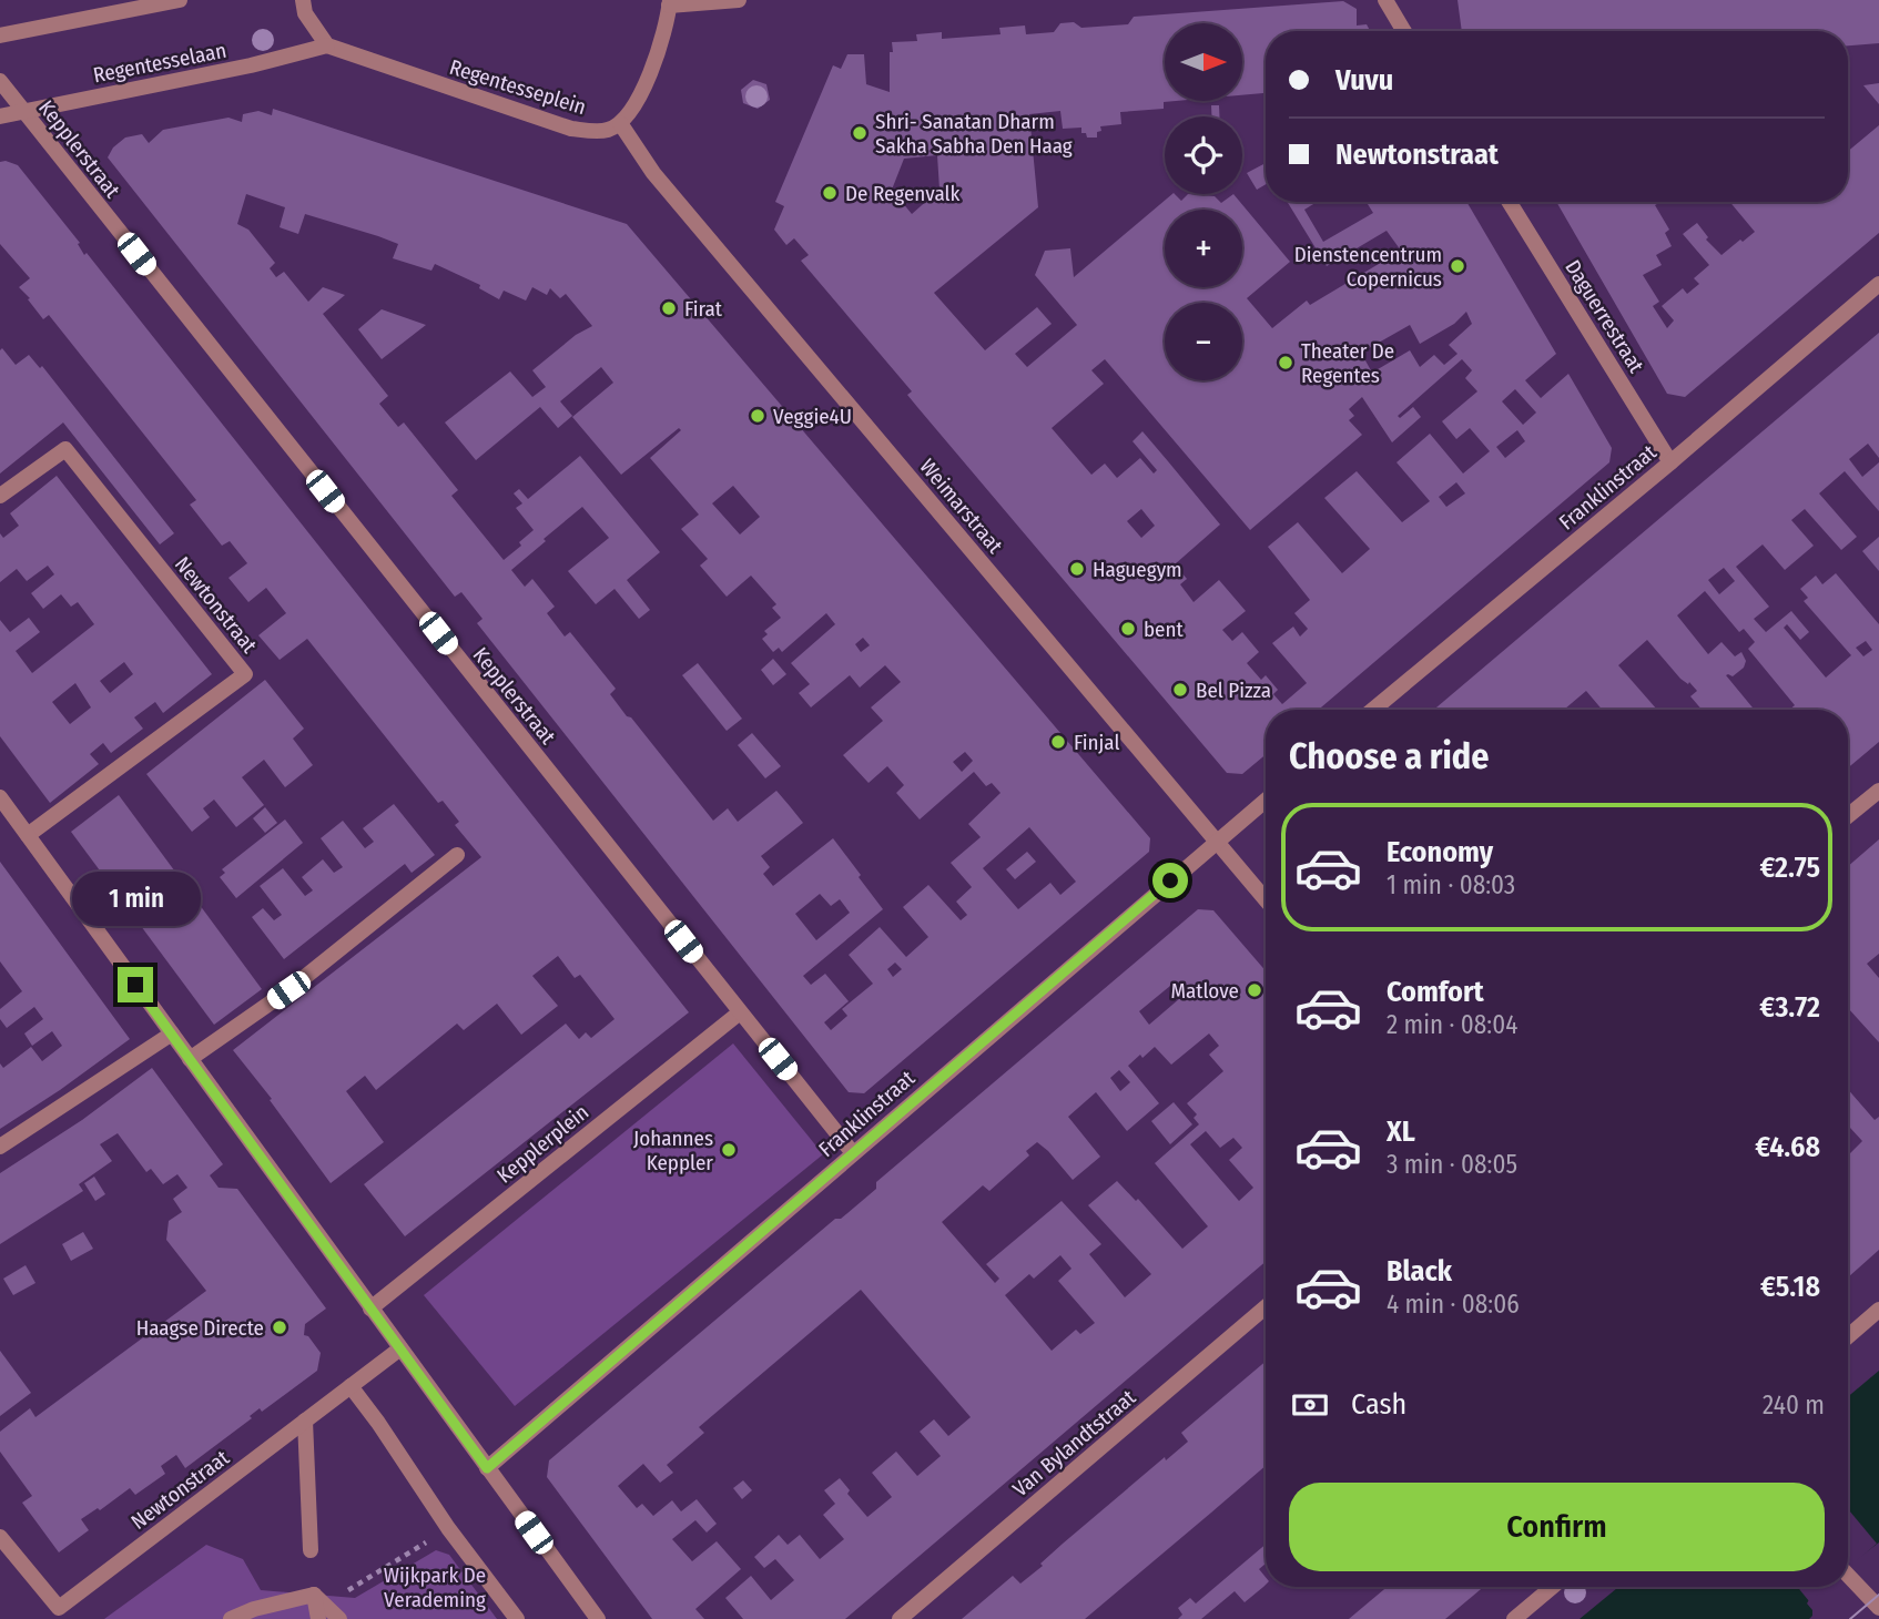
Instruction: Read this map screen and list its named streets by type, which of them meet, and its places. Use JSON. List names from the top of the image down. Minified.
{"streets":{"street":["Regentesselaan","Regentesseplein","Kepplerstraat","Daguerrestraat","Franklinstraat","Weimarstraat","Newtonstraat","Kepplerplein","Van Bylandtstraat"]},"crossings":[["Regentesselaan","Regentesseplein"],["Regentesselaan","Kepplerstraat"],["Regentesseplein","Weimarstraat"],["Kepplerstraat","Franklinstraat"],["Kepplerstraat","Kepplerplein"],["Daguerrestraat","Franklinstraat"],["Franklinstraat","Weimarstraat"]],"parks":["Wijkpark De Verademing"],"places":["Shri- Sanatan Dharm Sakha Sabha Den Haag","De Regenvalk","Dienstencentrum Copernicus","Firat","Theater De Regentes","Veggie4U","Haguegym","bent","Bel Pizza","Finjal","Matlove","Johannes Keppler","Haagse Directe"],"north":"right","page":{"map_buttons":["+","−"],"banner":["Vuvu","Newtonstraat"],"heading":"Choose a ride","list":[{"name":"Economy","note":"1 min · 08:03","value":"€2.75"},{"name":"Comfort","note":"2 min · 08:04","value":"€3.72"},{"name":"XL","note":"3 min · 08:05","value":"€4.68"},{"name":"Black","note":"4 min · 08:06","value":"€5.18"}],"bubble":"1 min","pay":["Cash","240 m"],"buttons":"Confirm"}}
